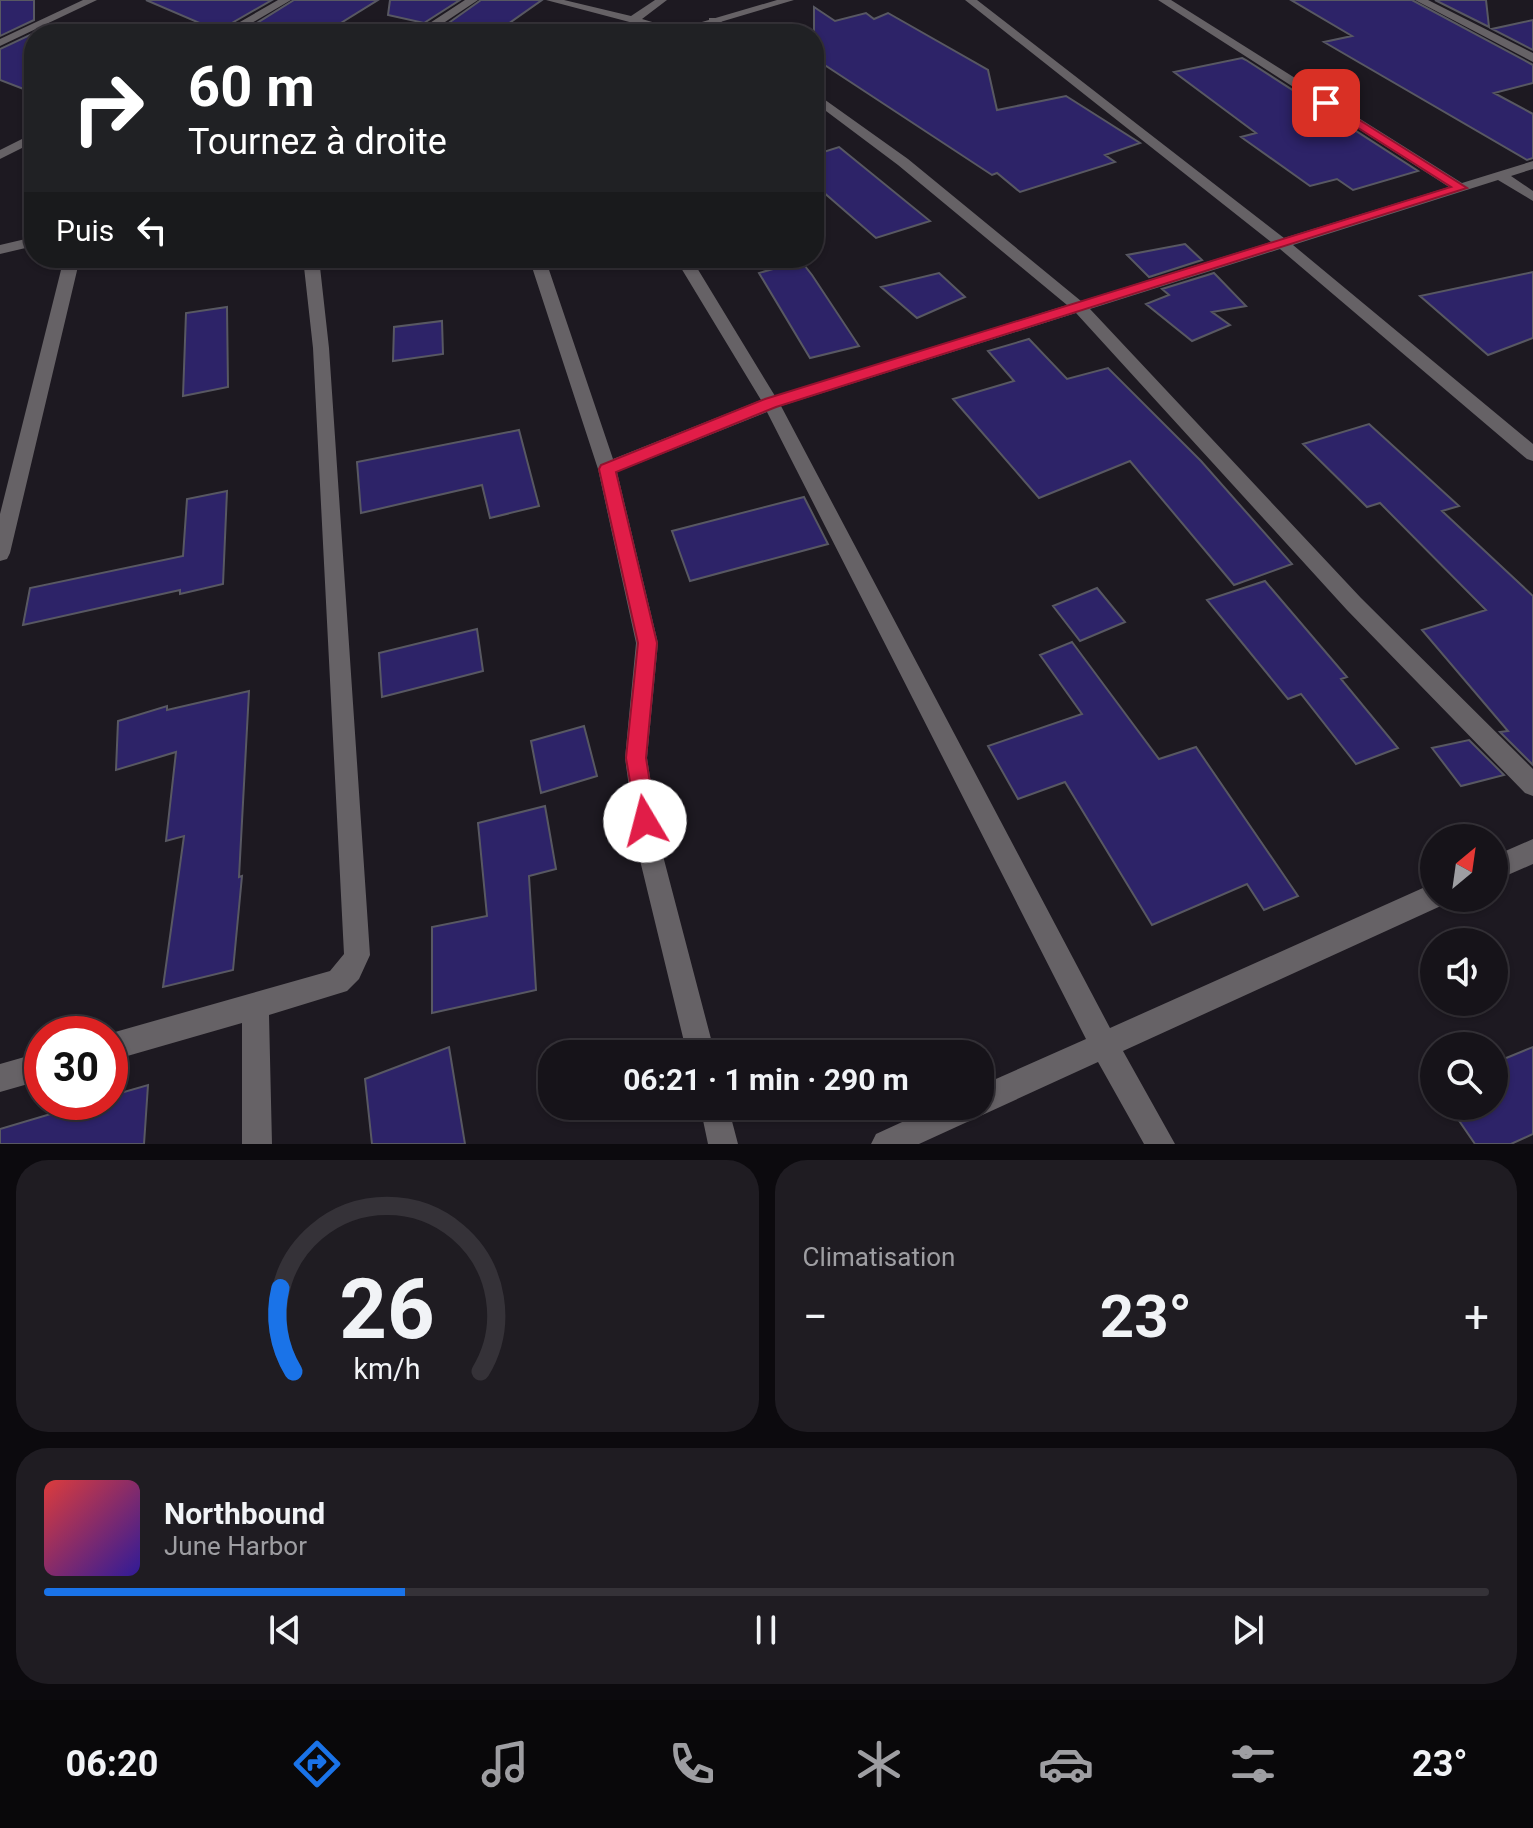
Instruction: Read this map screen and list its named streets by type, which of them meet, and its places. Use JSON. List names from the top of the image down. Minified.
{"north":"top right","page":{"turn":["60 m","Tournez à droite"],"then":"Puis","limit":"30","trip":"06:21 · 1 min · 290 m","tile":"Climatisation","heat":["−","23°","+"],"song":["Northbound","June Harbor"],"tabs":["06:20","23°"],"gauge":["26","km/h"]}}
